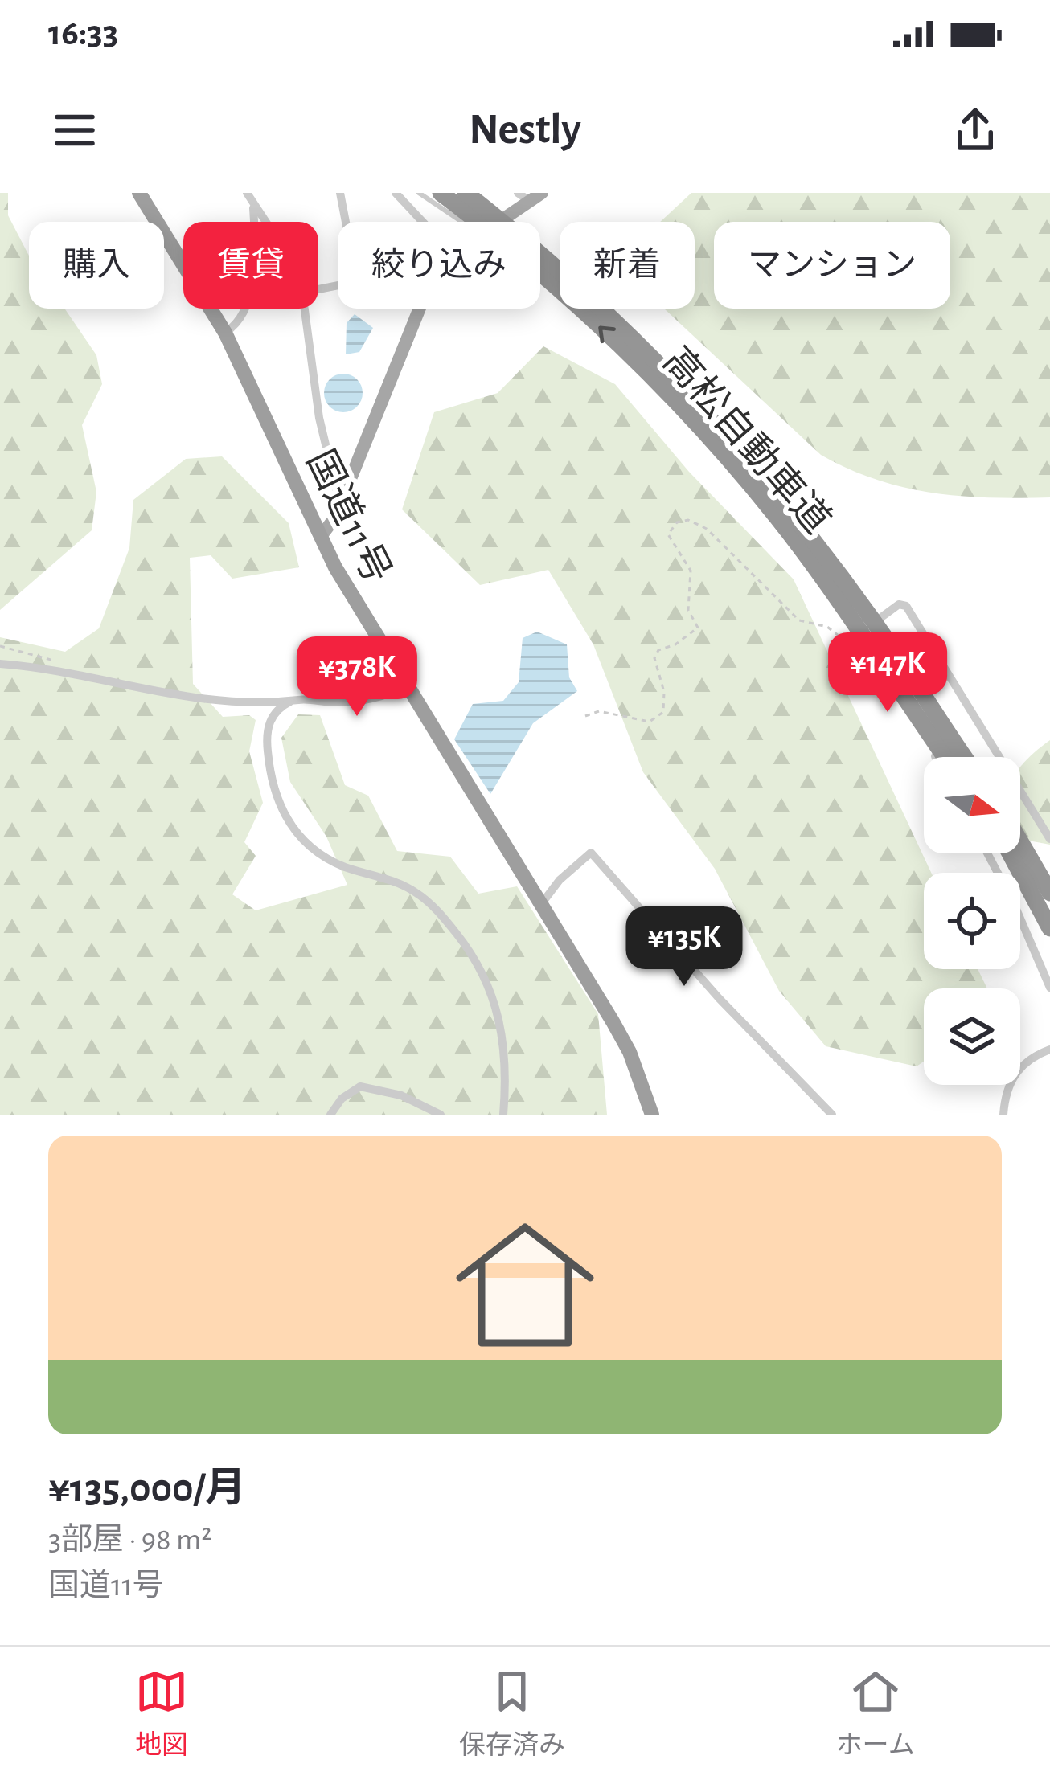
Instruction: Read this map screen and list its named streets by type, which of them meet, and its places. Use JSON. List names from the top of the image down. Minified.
{"streets":{"highway":["高松自動車道","国道11号"]},"north":"right","page":{"status":"16:33","header":"Nestly","chip":["購入","賃貸","絞り込み","新着","マンション"],"price":["¥147K","¥378K","¥135K"],"list":[{"name":"¥135,000/月","note":"3部屋 · 98 m² · 国道11号"}],"tabs":["地図","保存済み","ホーム"]}}
